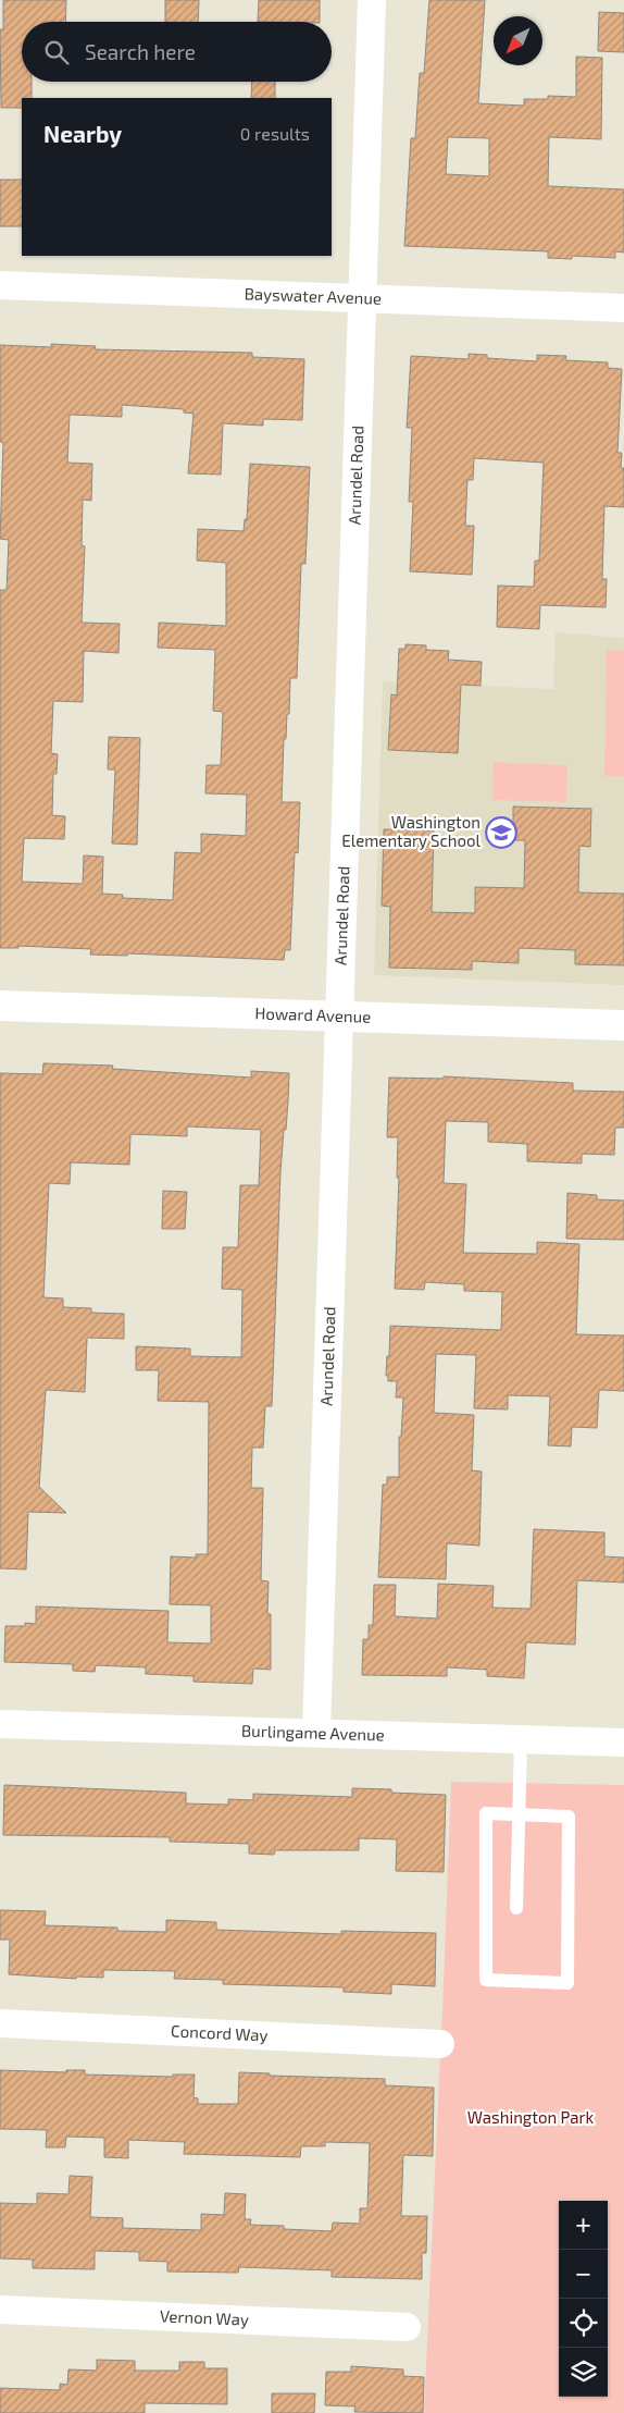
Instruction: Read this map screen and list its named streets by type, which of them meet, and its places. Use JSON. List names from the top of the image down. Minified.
{"streets":{"street":["Bayswater Avenue","Arundel Road","Howard Avenue","Burlingame Avenue","Concord Way","Vernon Way"]},"crossings":[["Bayswater Avenue","Arundel Road"],["Arundel Road","Howard Avenue"],["Arundel Road","Burlingame Avenue"]],"parks":["Washington Park"],"places":{"school or university":["Washington Elementary School"]},"north":"bottom left","page":{"search":"Search here","heading":["Nearby","0 results"],"map_buttons":["+","−"]}}
